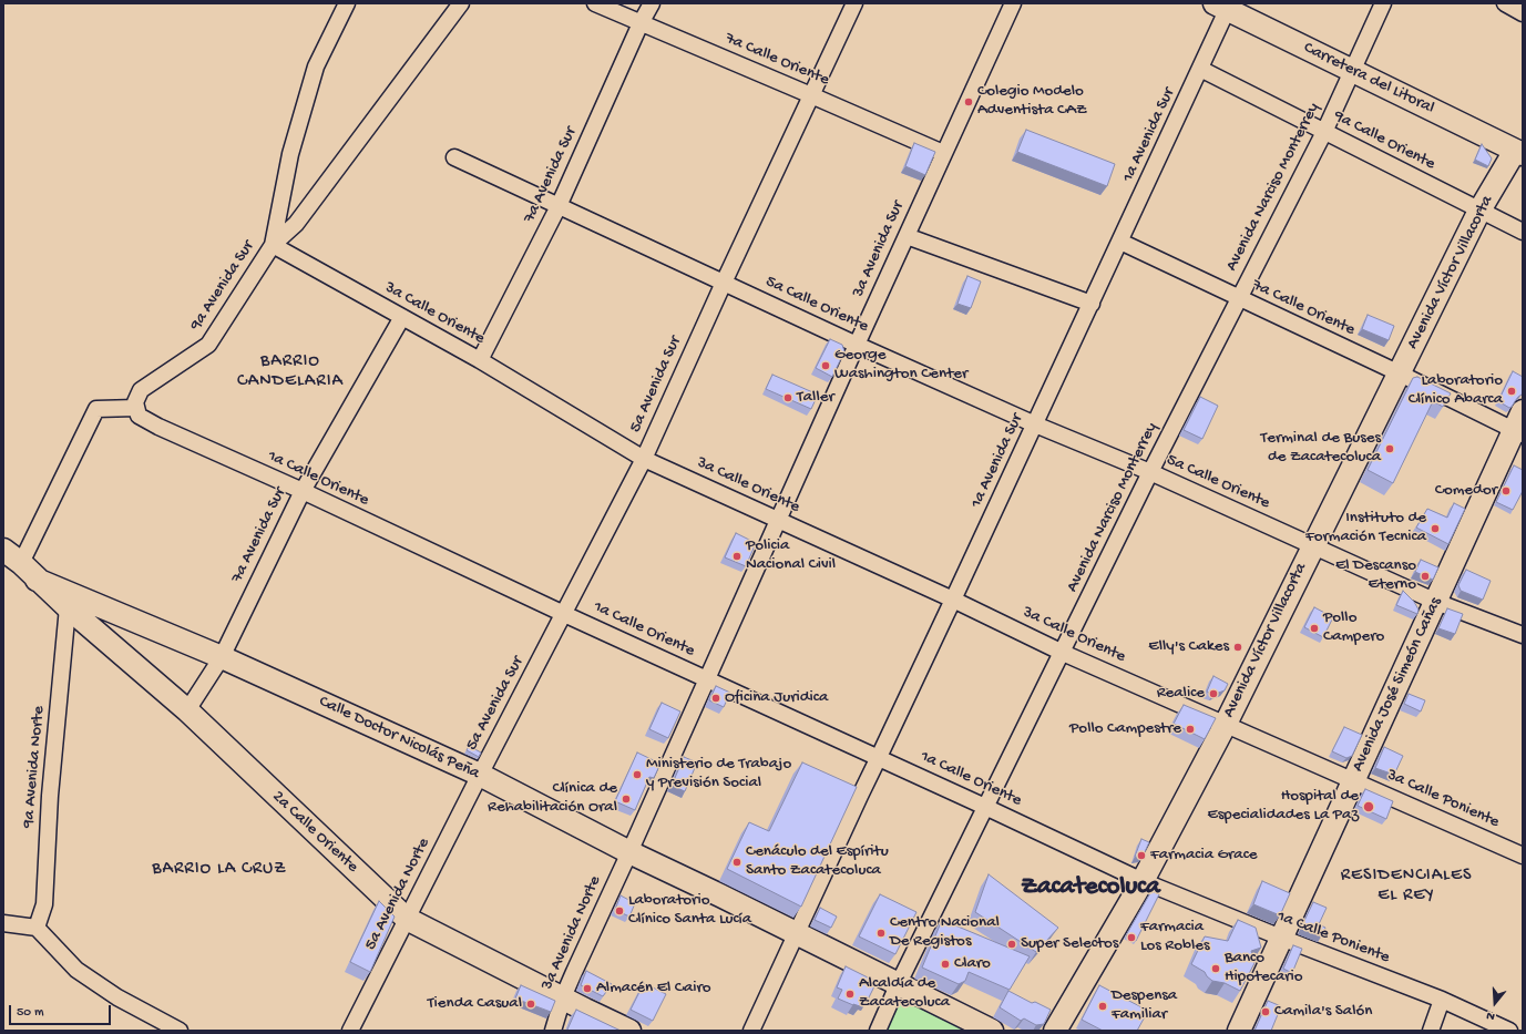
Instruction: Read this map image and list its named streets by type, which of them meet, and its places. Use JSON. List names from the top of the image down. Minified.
{"streets":{"main road":["Carretera del Litoral","Avenida Víctor Villacorta","Avenida José Simeón Cañas","Calle Doctor Nicolás Peña","2a Calle Oriente"],"street":["7a Calle Oriente","1a Avenida Sur","9a Calle Oriente","7a Avenida Sur","Avenida Narciso Monterrey","3a Avenida Sur","9a Avenida Sur","5a Calle Oriente","3a Calle Oriente","5a Avenida Sur","1a Calle Oriente","9a Avenida Norte","3a Calle Poniente","5a Avenida Norte","3a Avenida Norte","1a Calle Poniente"]},"crossings":[["7a Calle Oriente","1a Avenida Sur"],["7a Calle Oriente","7a Avenida Sur"],["7a Calle Oriente","Avenida Narciso Monterrey"],["7a Calle Oriente","3a Avenida Sur"],["7a Calle Oriente","Avenida Víctor Villacorta"],["7a Calle Oriente","5a Avenida Sur"],["7a Calle Oriente","Avenida José Simeón Cañas"],["Carretera del Litoral","1a Avenida Sur"],["Carretera del Litoral","Avenida Narciso Monterrey"],["Carretera del Litoral","Avenida Víctor Villacorta"],["1a Avenida Sur","9a Calle Oriente"],["1a Avenida Sur","5a Calle Oriente"],["1a Avenida Sur","3a Calle Oriente"],["1a Avenida Sur","1a Calle Oriente"],["1a Avenida Sur","Calle Doctor Nicolás Peña"],["9a Calle Oriente","Avenida Narciso Monterrey"],["9a Calle Oriente","Avenida Víctor Villacorta"],["7a Avenida Sur","5a Calle Oriente"],["7a Avenida Sur","3a Calle Oriente"],["7a Avenida Sur","1a Calle Oriente"],["7a Avenida Sur","Calle Doctor Nicolás Peña"],["7a Avenida Sur","2a Calle Oriente"],["Avenida Narciso Monterrey","5a Calle Oriente"],["Avenida Narciso Monterrey","3a Calle Oriente"],["Avenida Narciso Monterrey","1a Calle Oriente"],["Avenida Narciso Monterrey","Calle Doctor Nicolás Peña"],["3a Avenida Sur","5a Calle Oriente"],["3a Avenida Sur","3a Calle Oriente"],["3a Avenida Sur","1a Calle Oriente"],["3a Avenida Sur","Calle Doctor Nicolás Peña"],["3a Avenida Sur","3a Avenida Norte"],["Avenida Víctor Villacorta","5a Calle Oriente"],["Avenida Víctor Villacorta","3a Calle Oriente"],["Avenida Víctor Villacorta","1a Calle Oriente"],["Avenida Víctor Villacorta","3a Calle Poniente"],["Avenida Víctor Villacorta","1a Calle Poniente"],["9a Avenida Sur","3a Calle Oriente"],["9a Avenida Sur","1a Calle Oriente"],["5a Calle Oriente","5a Avenida Sur"],["5a Calle Oriente","Avenida José Simeón Cañas"],["3a Calle Oriente","5a Avenida Sur"],["3a Calle Oriente","3a Calle Poniente"],["5a Avenida Sur","1a Calle Oriente"],["5a Avenida Sur","Calle Doctor Nicolás Peña"],["5a Avenida Sur","5a Avenida Norte"],["1a Calle Oriente","1a Calle Poniente"],["Avenida José Simeón Cañas","3a Calle Poniente"],["Avenida José Simeón Cañas","1a Calle Poniente"],["Calle Doctor Nicolás Peña","2a Calle Oriente"],["Calle Doctor Nicolás Peña","5a Avenida Norte"],["Calle Doctor Nicolás Peña","3a Avenida Norte"],["9a Avenida Norte","2a Calle Oriente"],["2a Calle Oriente","5a Avenida Norte"],["2a Calle Oriente","3a Avenida Norte"]],"districts":["BARRIO CANDELARIA","BARRIO LA CRUZ","RESIDENCIALES EL REY","Zacatecoluca"],"places":["Colegio Modelo Adventista CAZ","George Washington Center","Laboratorio Clínico Abarca","Taller","Terminal de Buses de Zacatecoluca","Comedor","Instituto de Formación Tecnica","Policia Nacional Civil","El Descanso Eterno","Pollo Campero","Elly's Cakes","Realice","Oficina Juridica","Pollo Campestre","Ministerio de Trabajo y Previsión Social","Clínica de Rehabilitación Oral","Hospital de Especialidades La Paz","Farmacia Grace","Cenáculo del Espíritu Santo Zacatecoluca","Laboratorio Clínico Santa Lucía","Centro Nacional De Registos","Farmacia Los Robles","Super Selectos","Claro","Banco Hipotecario","Almacén El Cairo","Alcaldía de Zacatecoluca","Tienda Casual","Despensa Familiar","Camila's Salón"],"scale_bar":"50 m","north":"bottom"}
